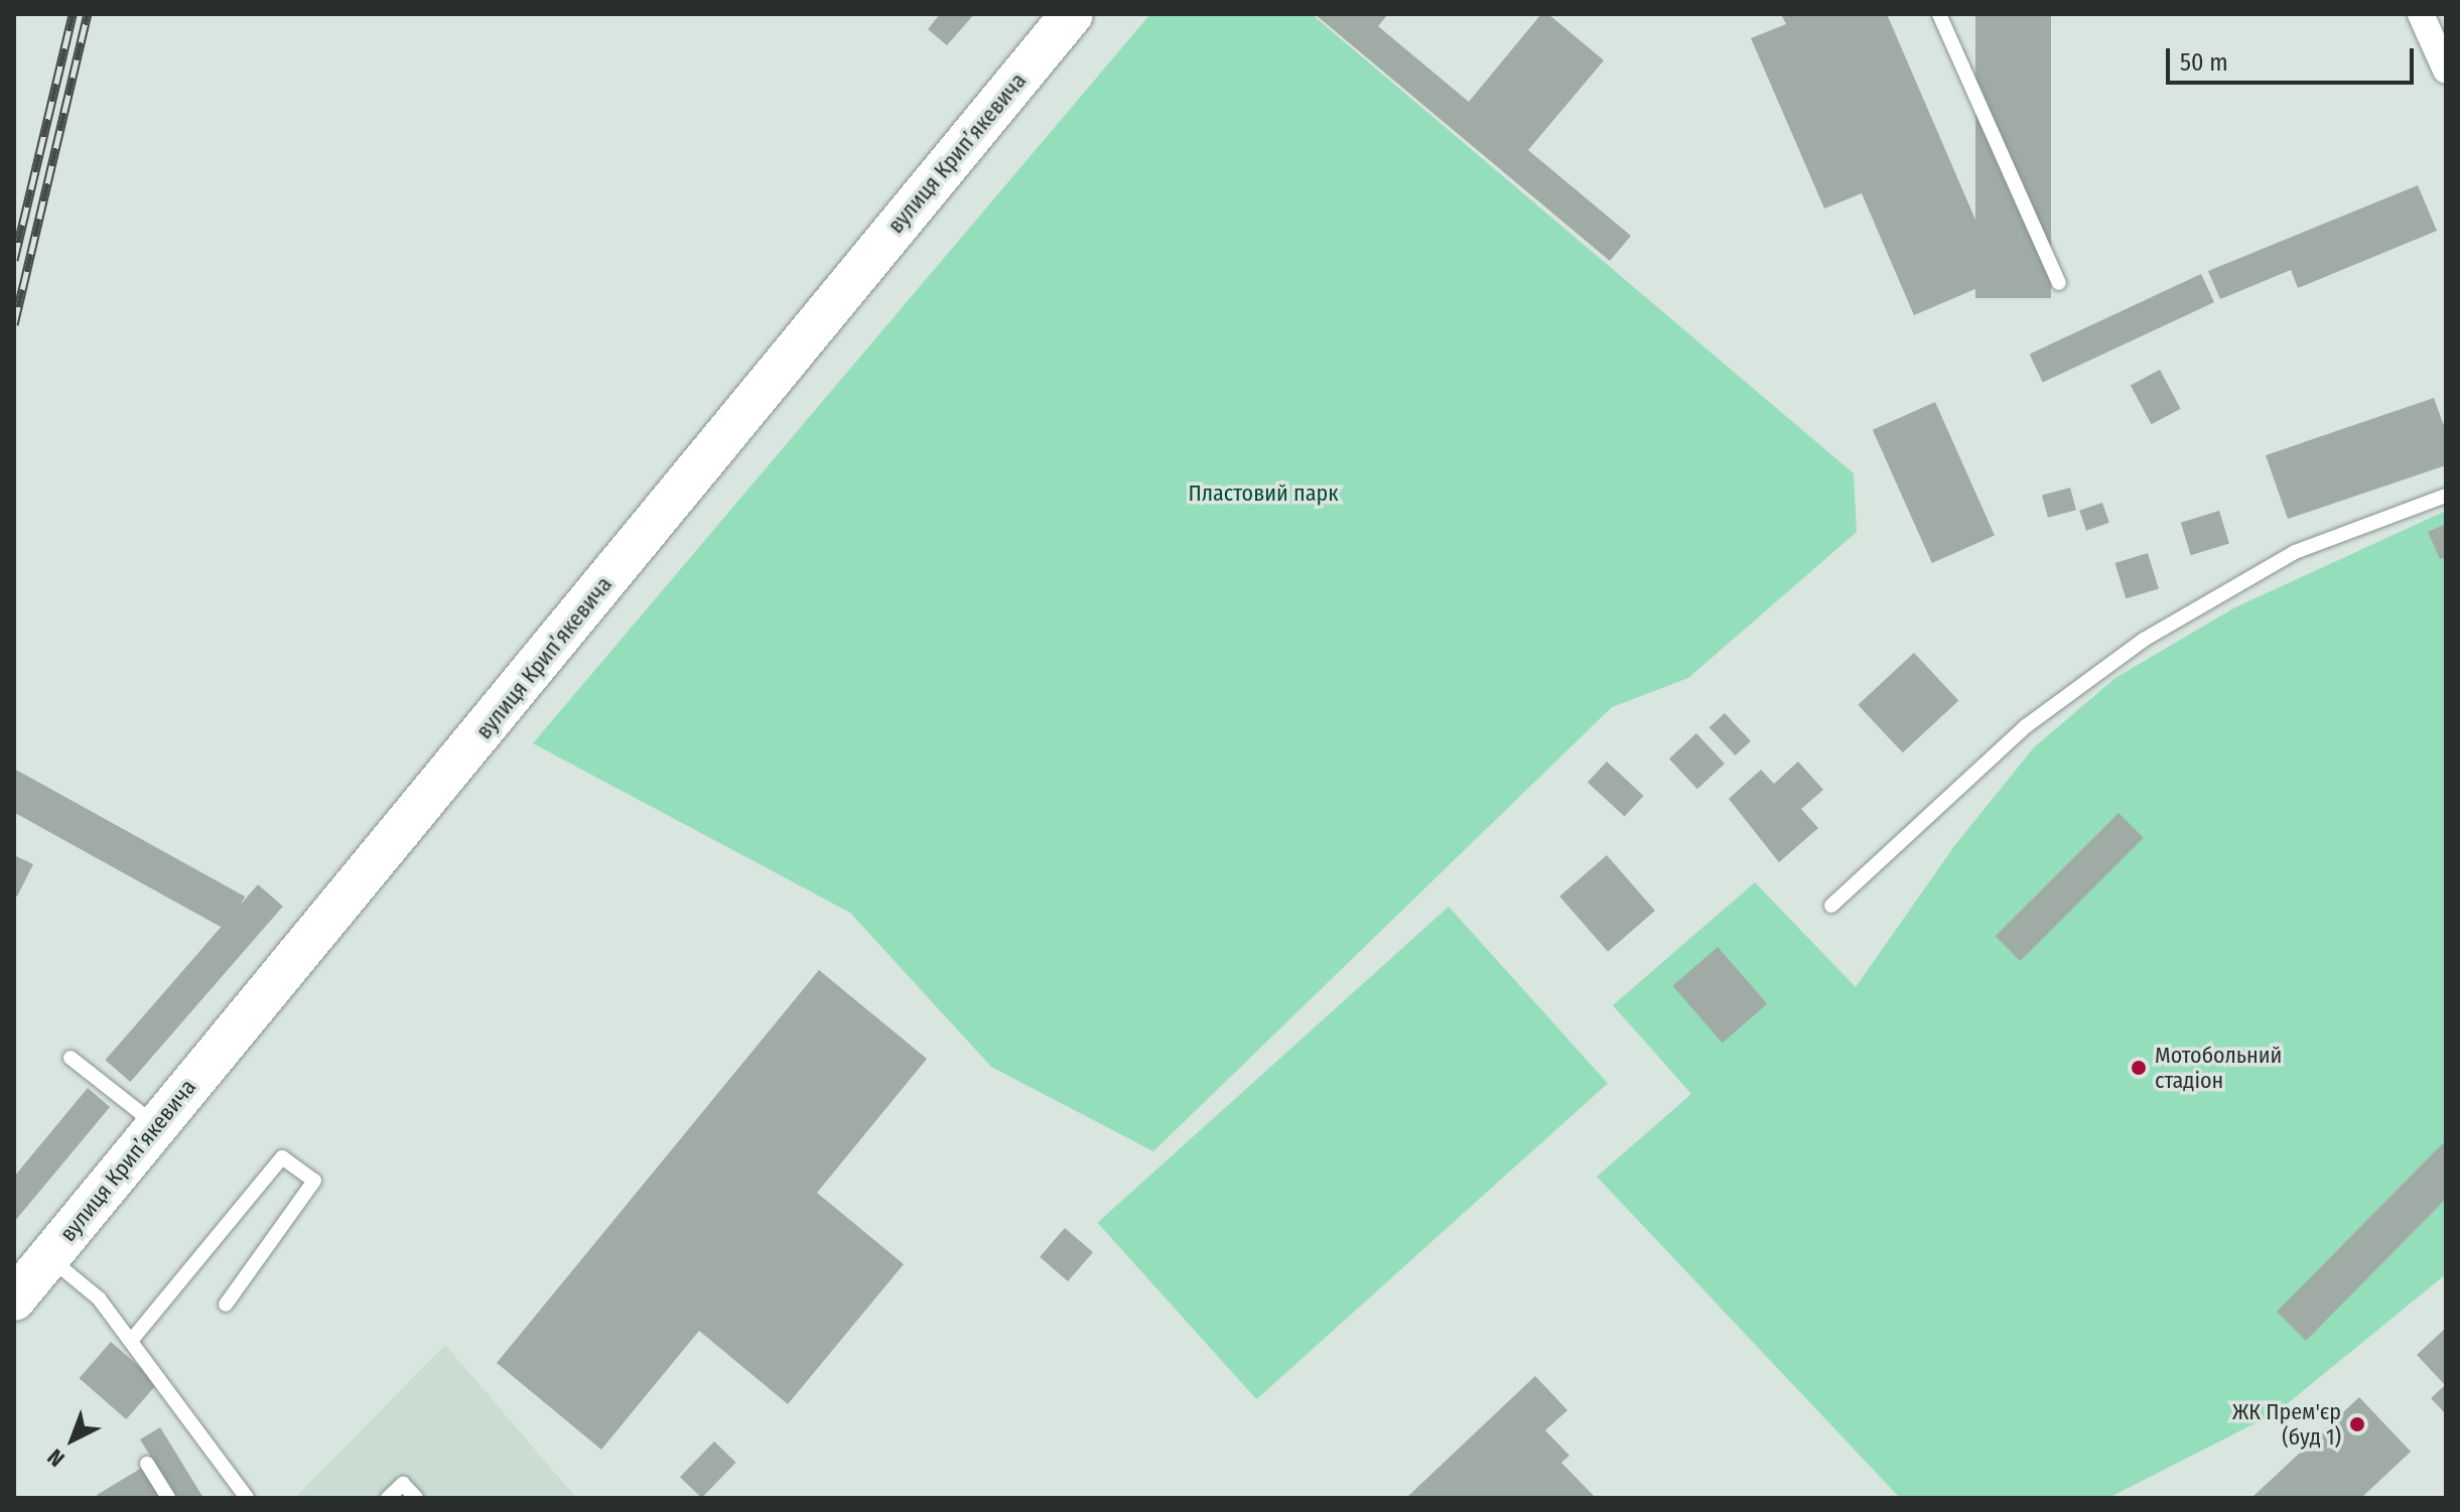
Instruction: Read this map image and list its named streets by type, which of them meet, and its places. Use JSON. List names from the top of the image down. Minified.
{"streets":{"main road":["вулиця Крипʼякевича"]},"parks":["Пластовий парк"],"places":["Мотобольний стадіон","ЖК Прем'єр (буд 1)"],"scale_bar":"50 m","north":"bottom left"}
